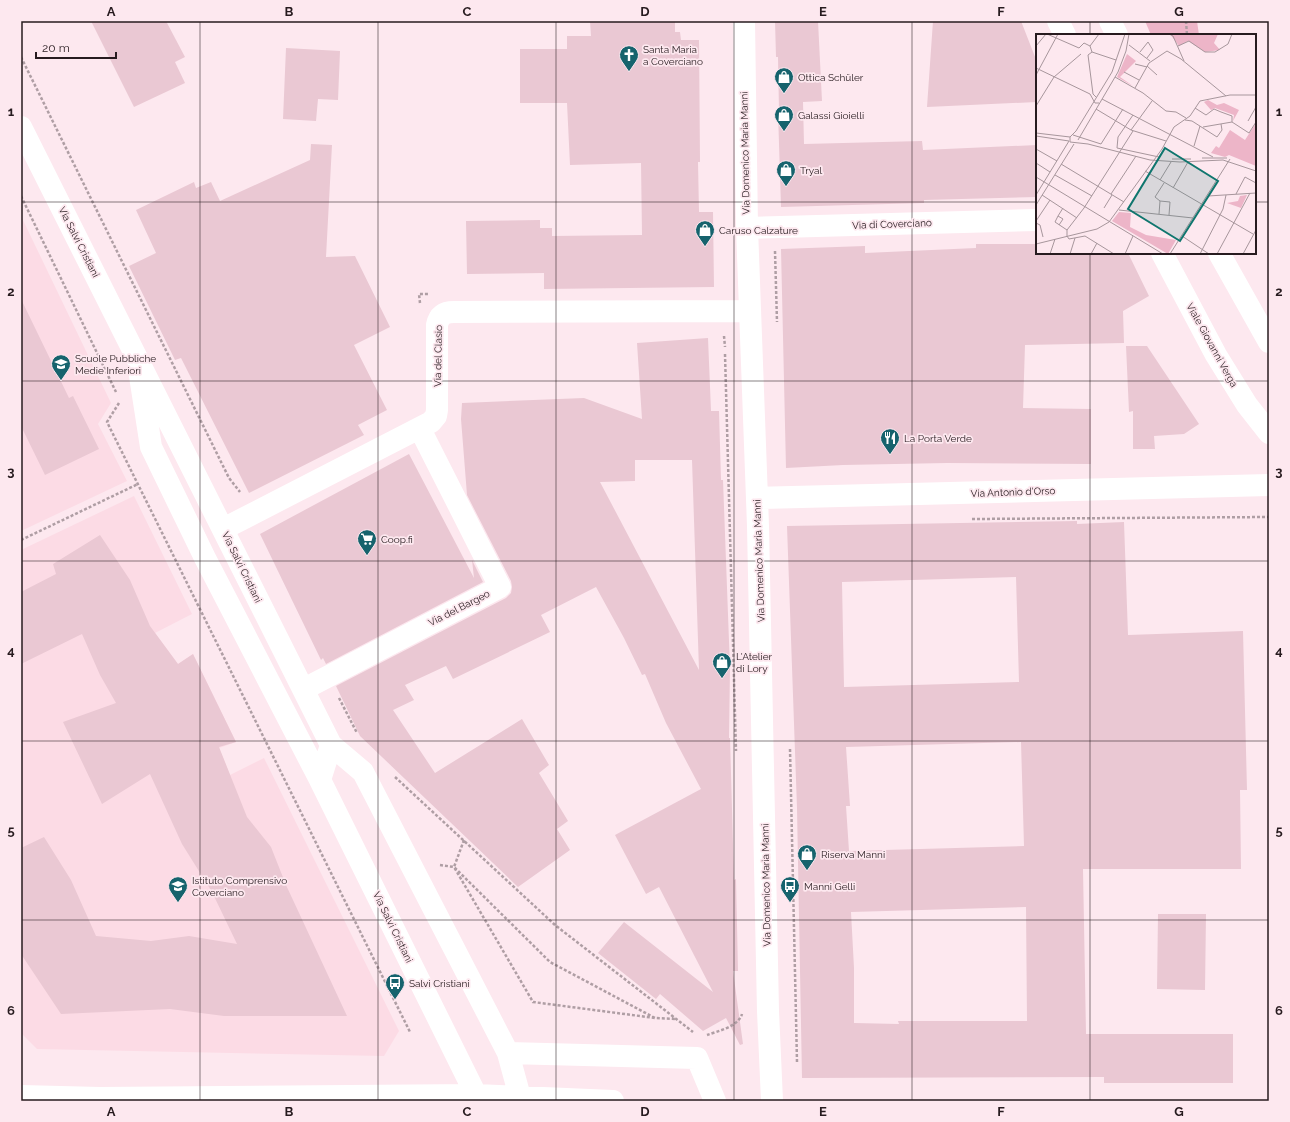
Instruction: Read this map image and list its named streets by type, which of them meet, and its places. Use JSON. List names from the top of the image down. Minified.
{"streets":{"street":["Via Domenico Maria Manni","Via di Coverciano","Via Salvi Cristiani","Viale Giovanni Verga","Via del Clasio","Via Antonio d'Orso","Via del Bargeo"]},"crossings":[["Via Domenico Maria Manni","Via di Coverciano"],["Via Domenico Maria Manni","Via del Clasio"],["Via Domenico Maria Manni","Via Antonio d'Orso"],["Via Salvi Cristiani","Via del Clasio"],["Via Salvi Cristiani","Via del Bargeo"],["Via del Clasio","Via del Bargeo"]],"places":{"church":["Santa Maria a Coverciano"],"shop":["Ottica Schüler","Galassi Gioielli","Tryal","Caruso Calzature","L'Atelier di Lory","Riserva Manni"],"school or university":["Scuole Pubbliche Medie Inferiori","Istituto Comprensivo Coverciano"],"restaurant":["La Porta Verde"],"supermarket":["Coop.fi"],"bus stop":["Manni Gelli","Salvi Cristiani"]},"scale_bar":"20 m","grid":{"columns":["A","B","C","D","E","F","G"],"rows":["1","2","3","4","5","6"]}}
